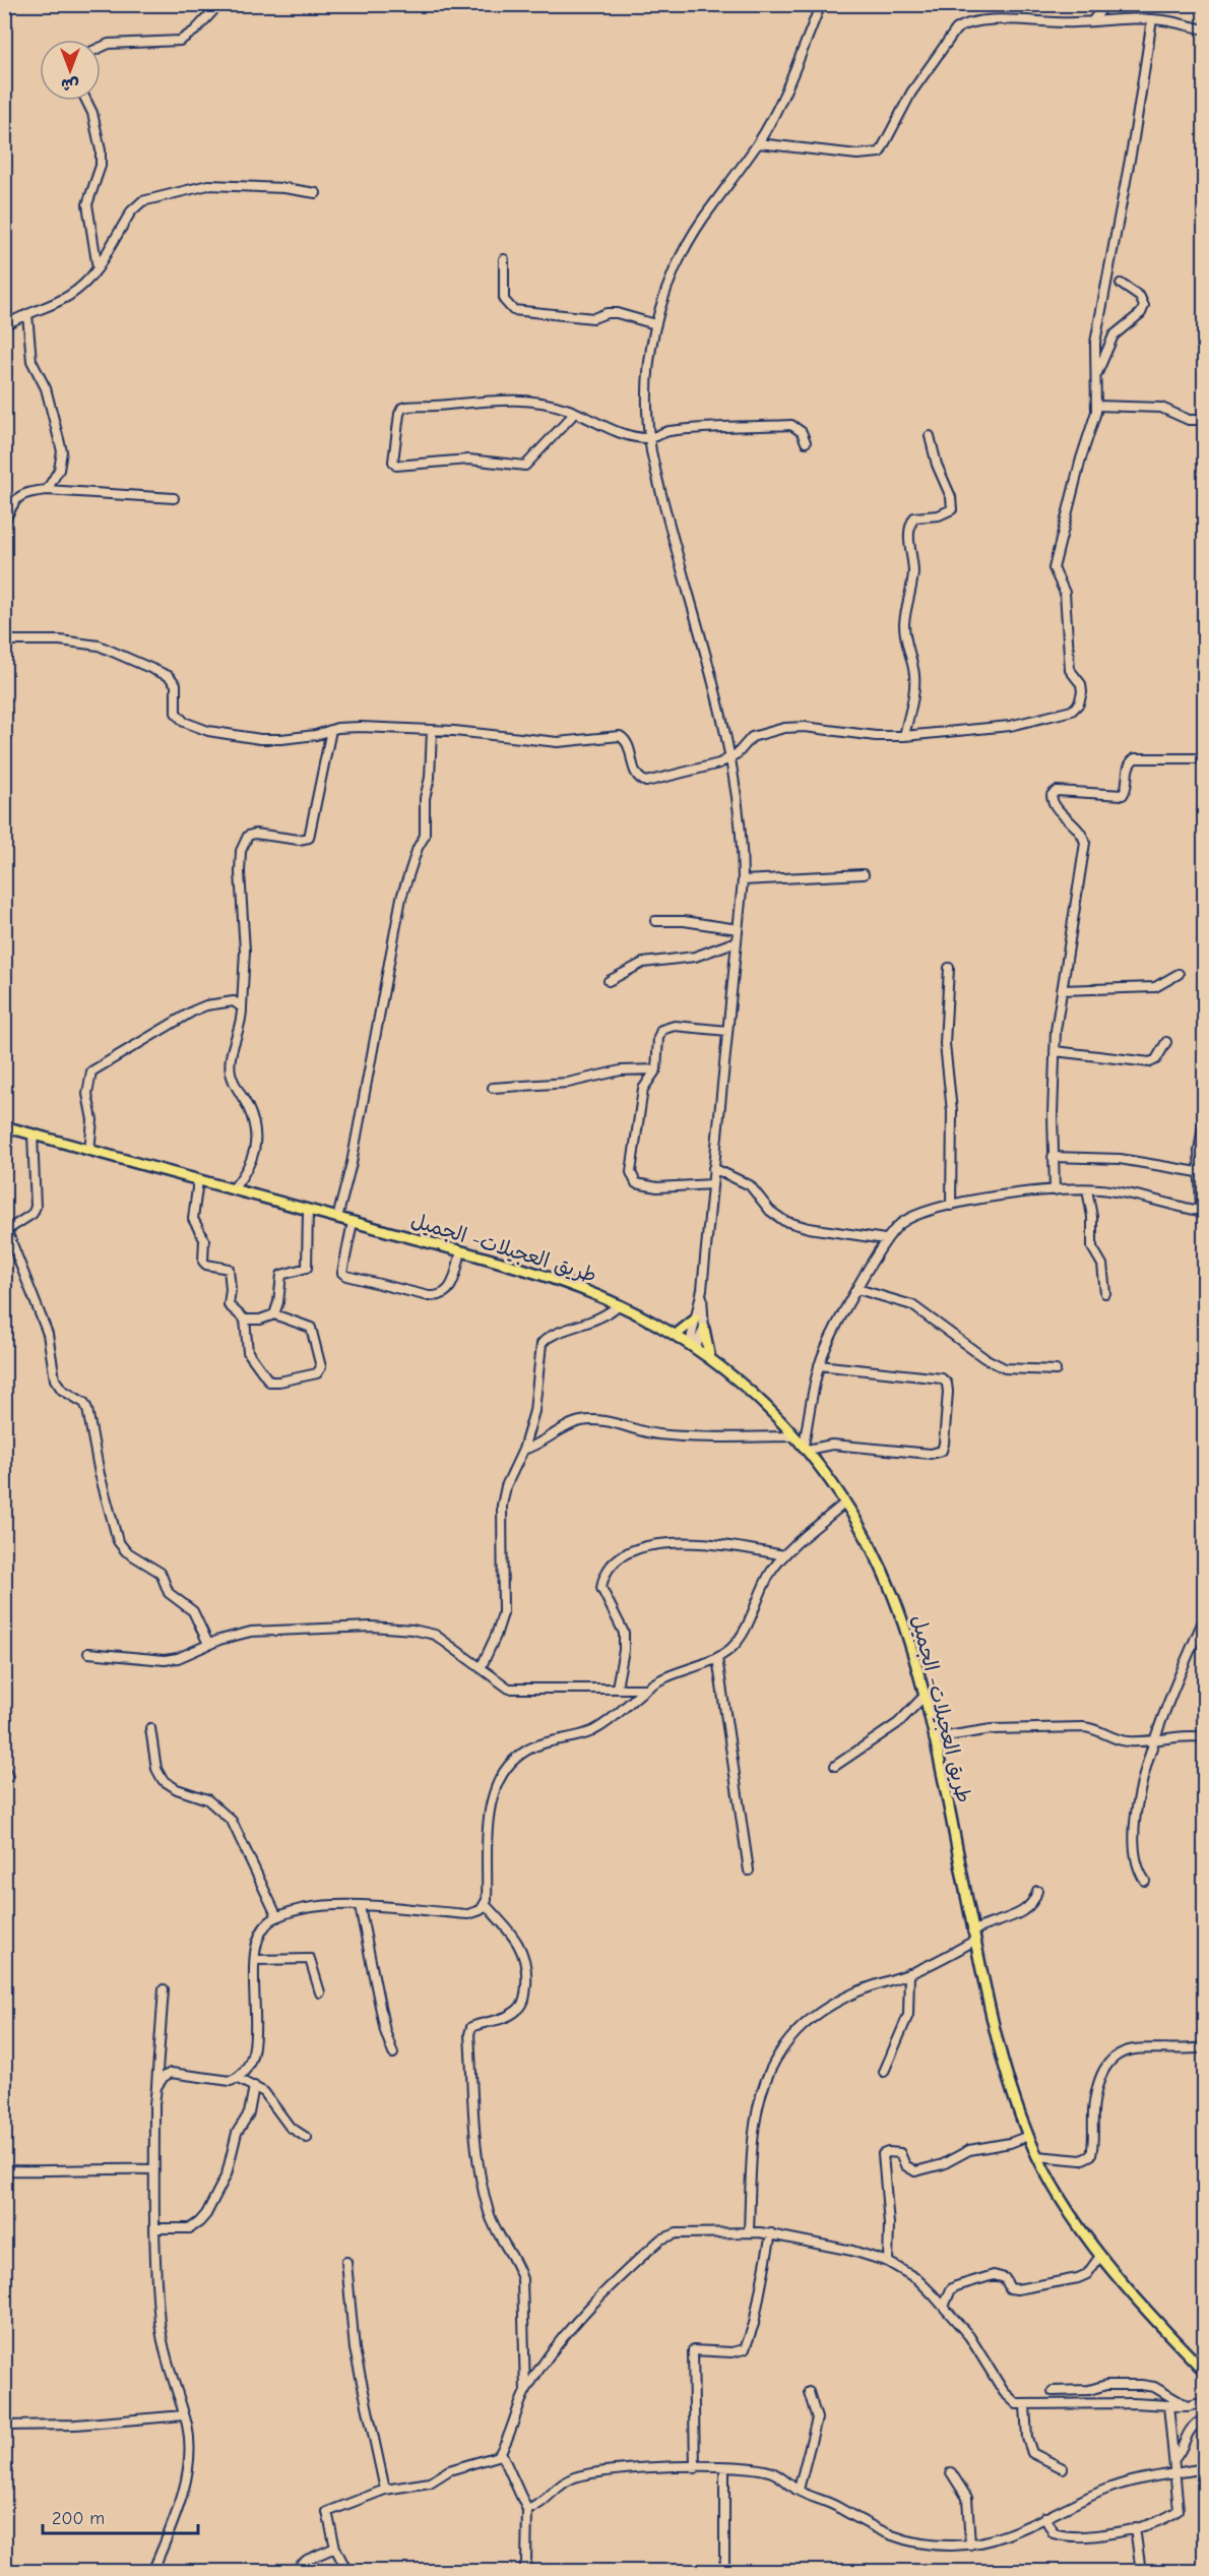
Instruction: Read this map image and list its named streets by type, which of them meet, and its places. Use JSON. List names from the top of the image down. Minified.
{"streets":{"main road":["طريق العجيلات- الجميل"]},"scale_bar":"200 m","north":"bottom"}
